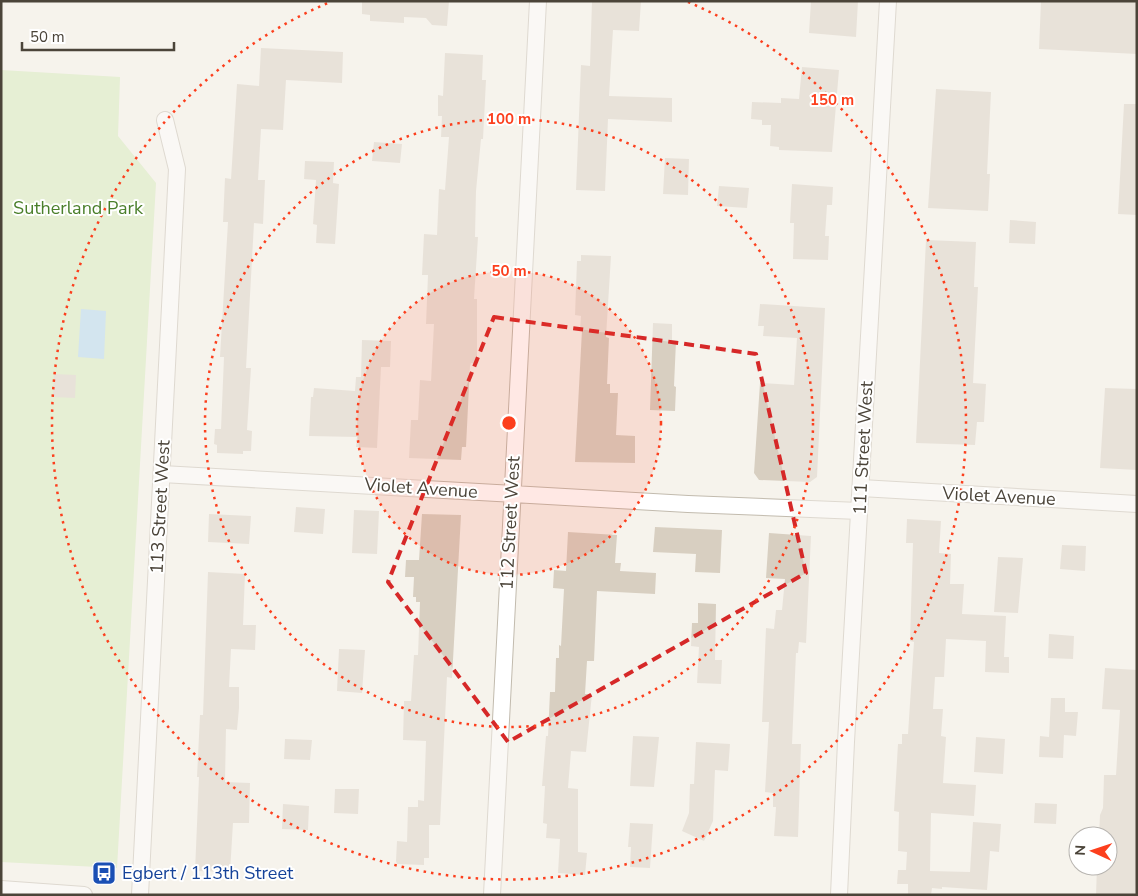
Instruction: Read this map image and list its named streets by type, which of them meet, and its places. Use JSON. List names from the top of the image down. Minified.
{"streets":{"street":["111 Street West","Violet Avenue","113 Street West","112 Street West"]},"crossings":[["111 Street West","Violet Avenue"],["Violet Avenue","113 Street West"],["Violet Avenue","112 Street West"]],"parks":["Sutherland Park"],"places":{"bus stop":["Egbert / 113th Street"]},"scale_bar":"50 m","north":"left","rings":["150 m","100 m","50 m"]}
